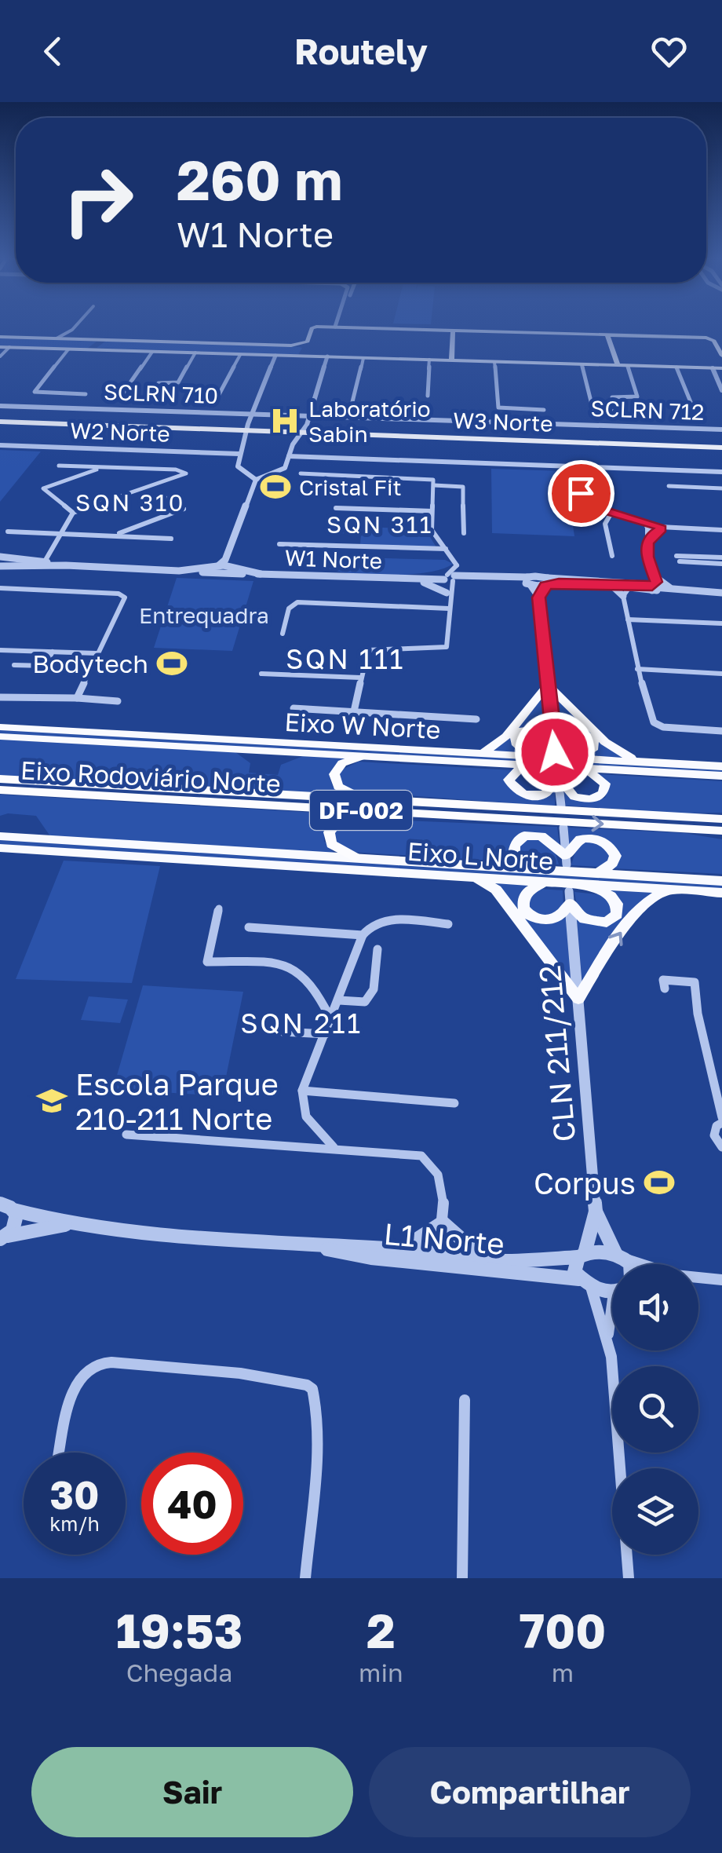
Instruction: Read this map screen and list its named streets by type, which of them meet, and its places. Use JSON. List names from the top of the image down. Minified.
{"streets":{"highway":["Eixo Rodoviário Norte","DF-002"],"main road":["W3 Norte","Eixo W Norte","Eixo L Norte"],"street":["SCLRN 710","SCLRN 712","W2 Norte","W1 Norte","CLN 211/212","L1 Norte"]},"crossings":[["SCLRN 710","SCLRN 712"],["CLN 211/212","L1 Norte"]],"districts":["SQN 310","SQN 311","SQN 111","SQN 211"],"parks":["Entrequadra"],"places":{"hospital":["Laboratório Sabin"],"sports":["Cristal Fit","Bodytech","Corpus"],"school or university":["Escola Parque 210-211 Norte"]},"page":{"header":"Routely","turn":["260 m","W1 Norte"],"speed":"30 km/h","limit":"40","eta":["19:53","Chegada","2","min","700","m"],"buttons":["Sair","Compartilhar"]}}
